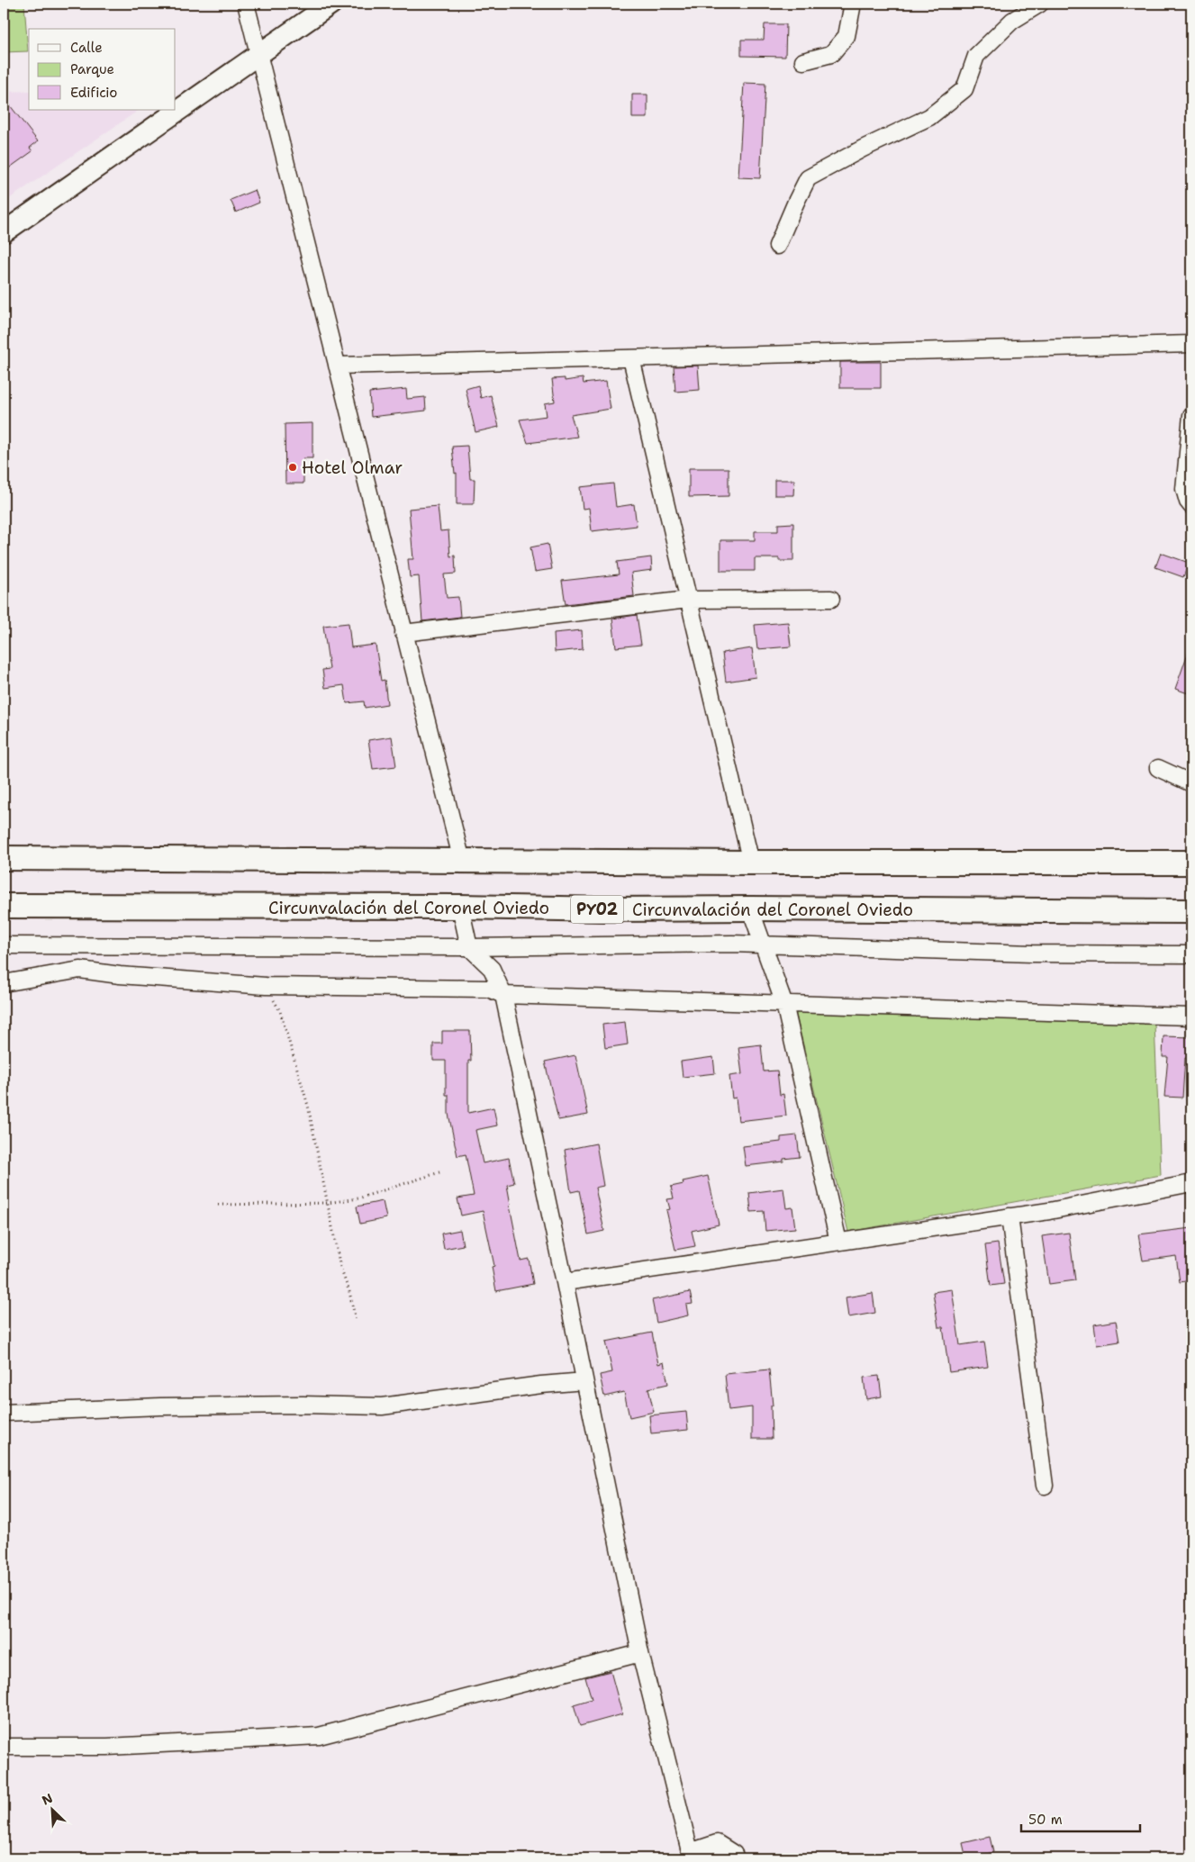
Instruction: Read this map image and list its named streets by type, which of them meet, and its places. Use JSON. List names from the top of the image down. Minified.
{"streets":{"highway":["Circunvalación del Coronel Oviedo","PY02"]},"places":["Hotel Olmar"],"legend":["Calle","Parque","Edificio"],"scale_bar":"50 m","north":"top left"}
